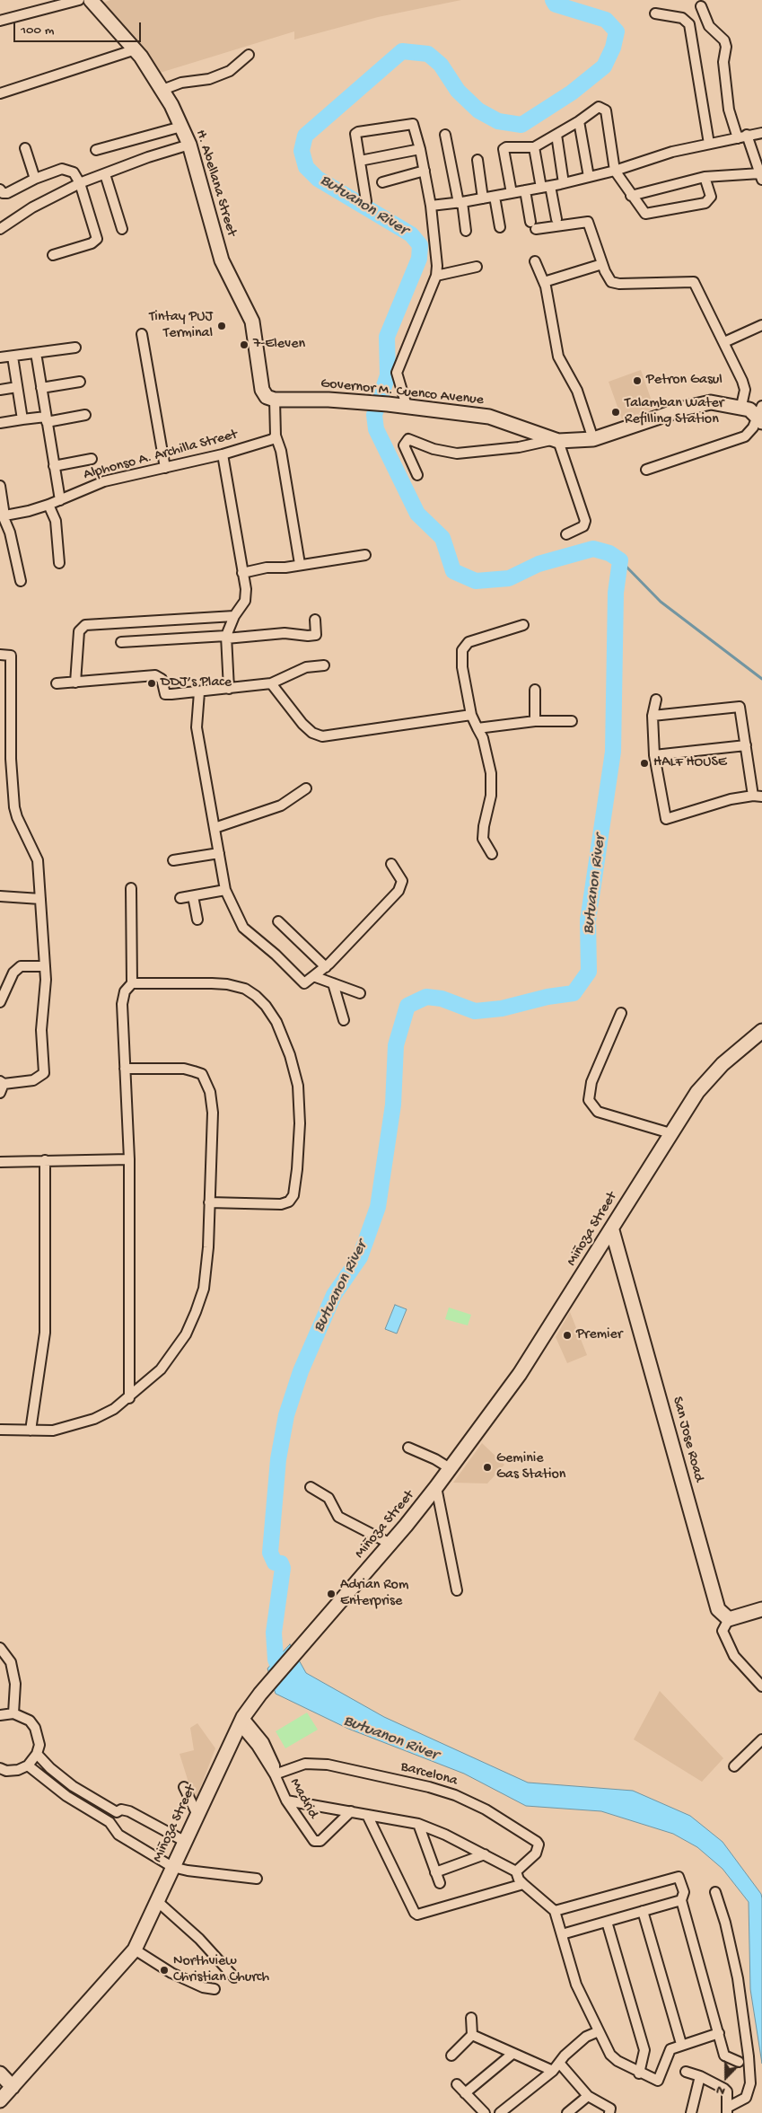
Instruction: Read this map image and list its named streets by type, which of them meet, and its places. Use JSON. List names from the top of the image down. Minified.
{"streets":{"main road":["H. Abellana Street","Governor M. Cuenco Avenue","Miñoza Street","San Jose Road"],"street":["Alphonso A. Archilla Street","Barcelona","Madrid"]},"crossings":[["H. Abellana Street","Governor M. Cuenco Avenue"],["Miñoza Street","San Jose Road"],["Miñoza Street","Madrid"],["Barcelona","Madrid"]],"water":["Butuanon River"],"places":["Tintay PUJ Terminal","7-Eleven","Petron Gasul","Talamban Water Refilling Station","DDJ’s Place","HALF HOUSE","Premier","Geminie Gas Station","Adrian Rom Enterprise","Northview Christian Church"],"scale_bar":"100 m","north":"bottom"}
